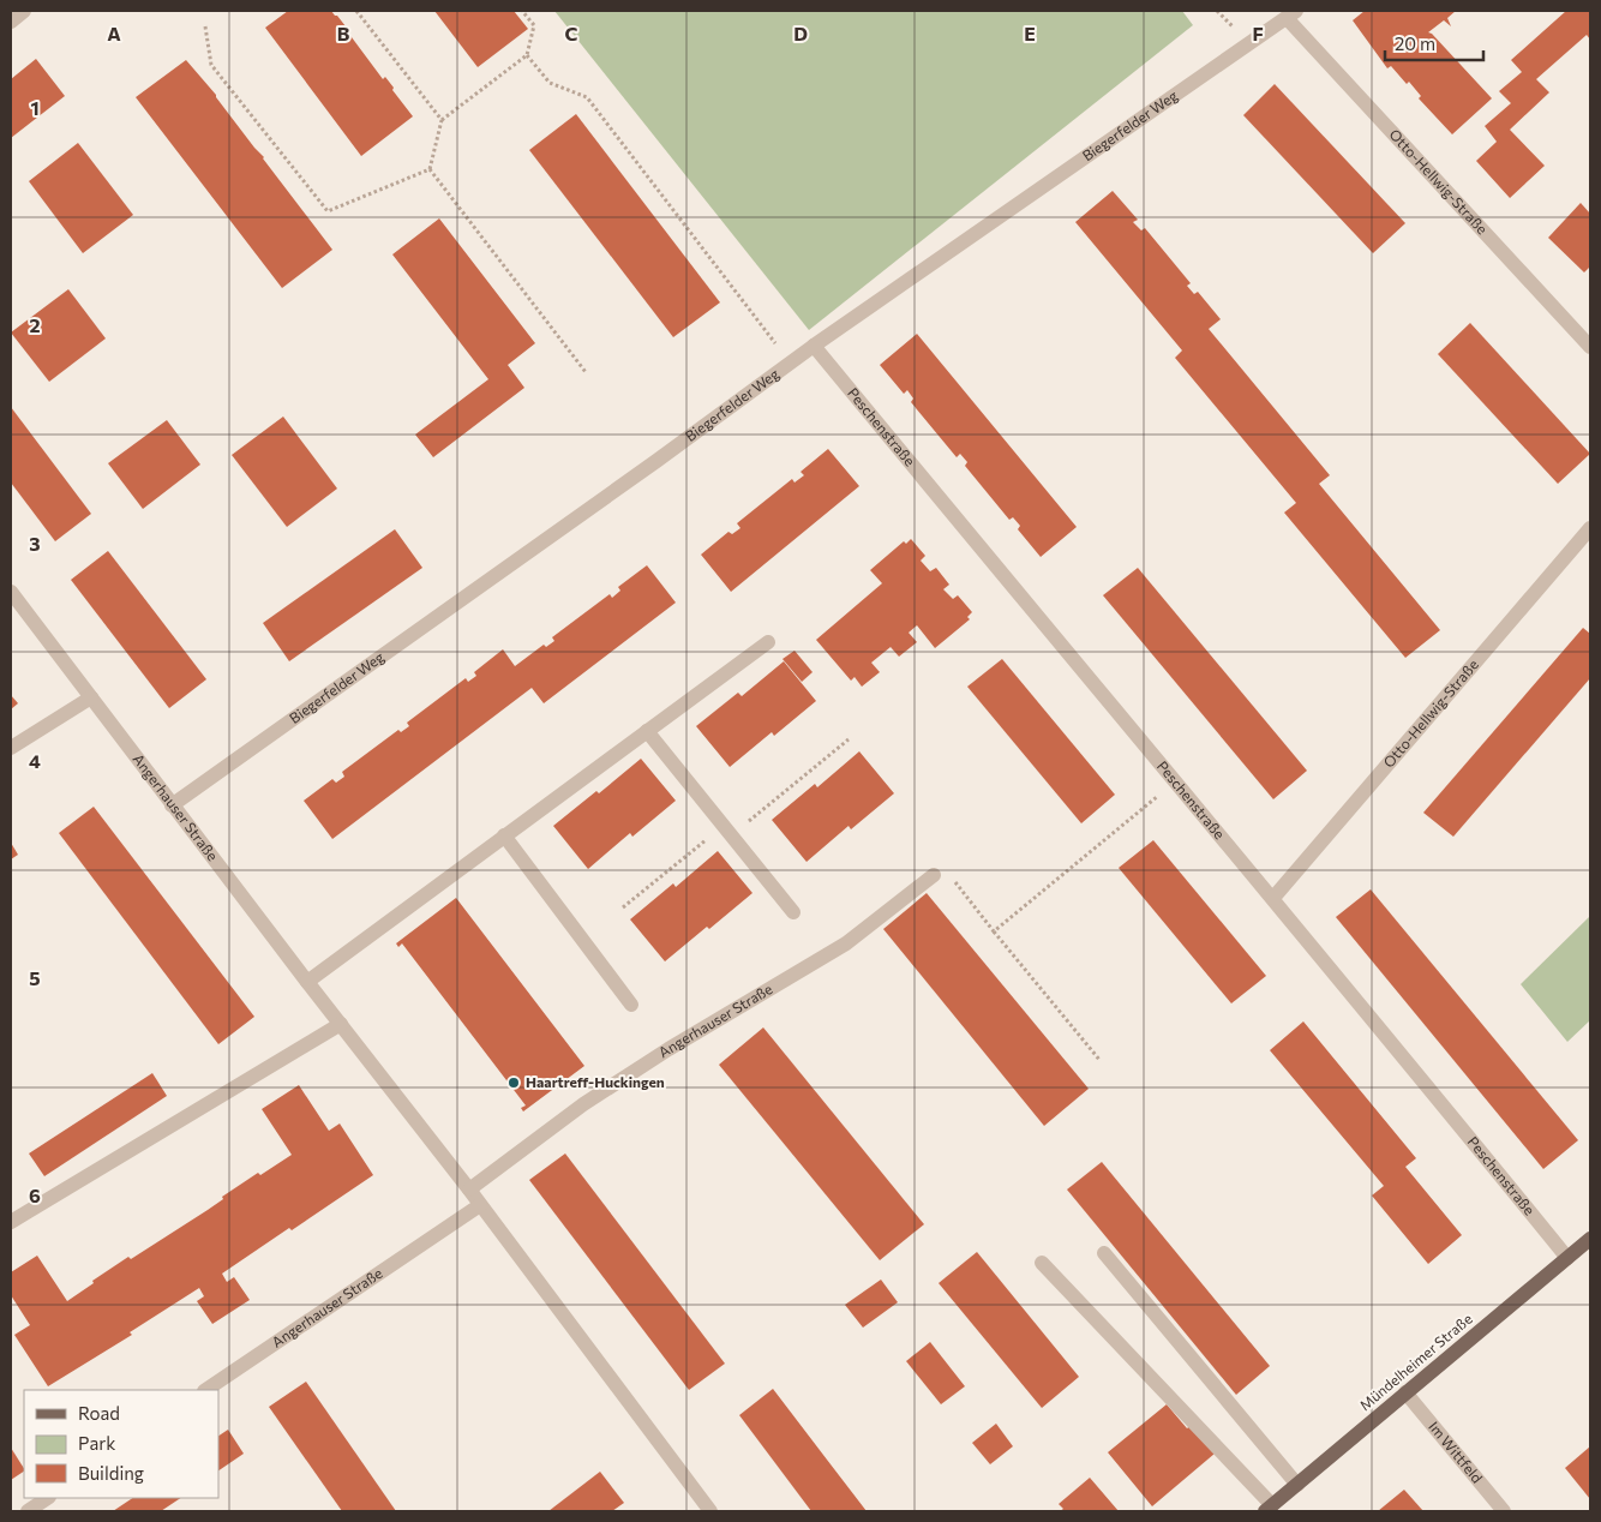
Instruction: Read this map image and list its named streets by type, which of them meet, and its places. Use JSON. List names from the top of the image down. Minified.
{"streets":{"main road":["Mündelheimer Straße"],"street":["Biegerfelder Weg","Otto-Hellwig-Straße","Peschenstraße","Angerhauser Straße","Im Wittfeld"]},"crossings":[["Biegerfelder Weg","Otto-Hellwig-Straße"],["Biegerfelder Weg","Peschenstraße"],["Biegerfelder Weg","Angerhauser Straße"],["Otto-Hellwig-Straße","Peschenstraße"],["Peschenstraße","Mündelheimer Straße"],["Mündelheimer Straße","Im Wittfeld"]],"places":["Haartreff-Huckingen"],"legend":["Road","Park","Building"],"scale_bar":"20 m","grid":{"columns":["A","B","C","D","E","F"],"rows":["1","2","3","4","5","6"]}}
